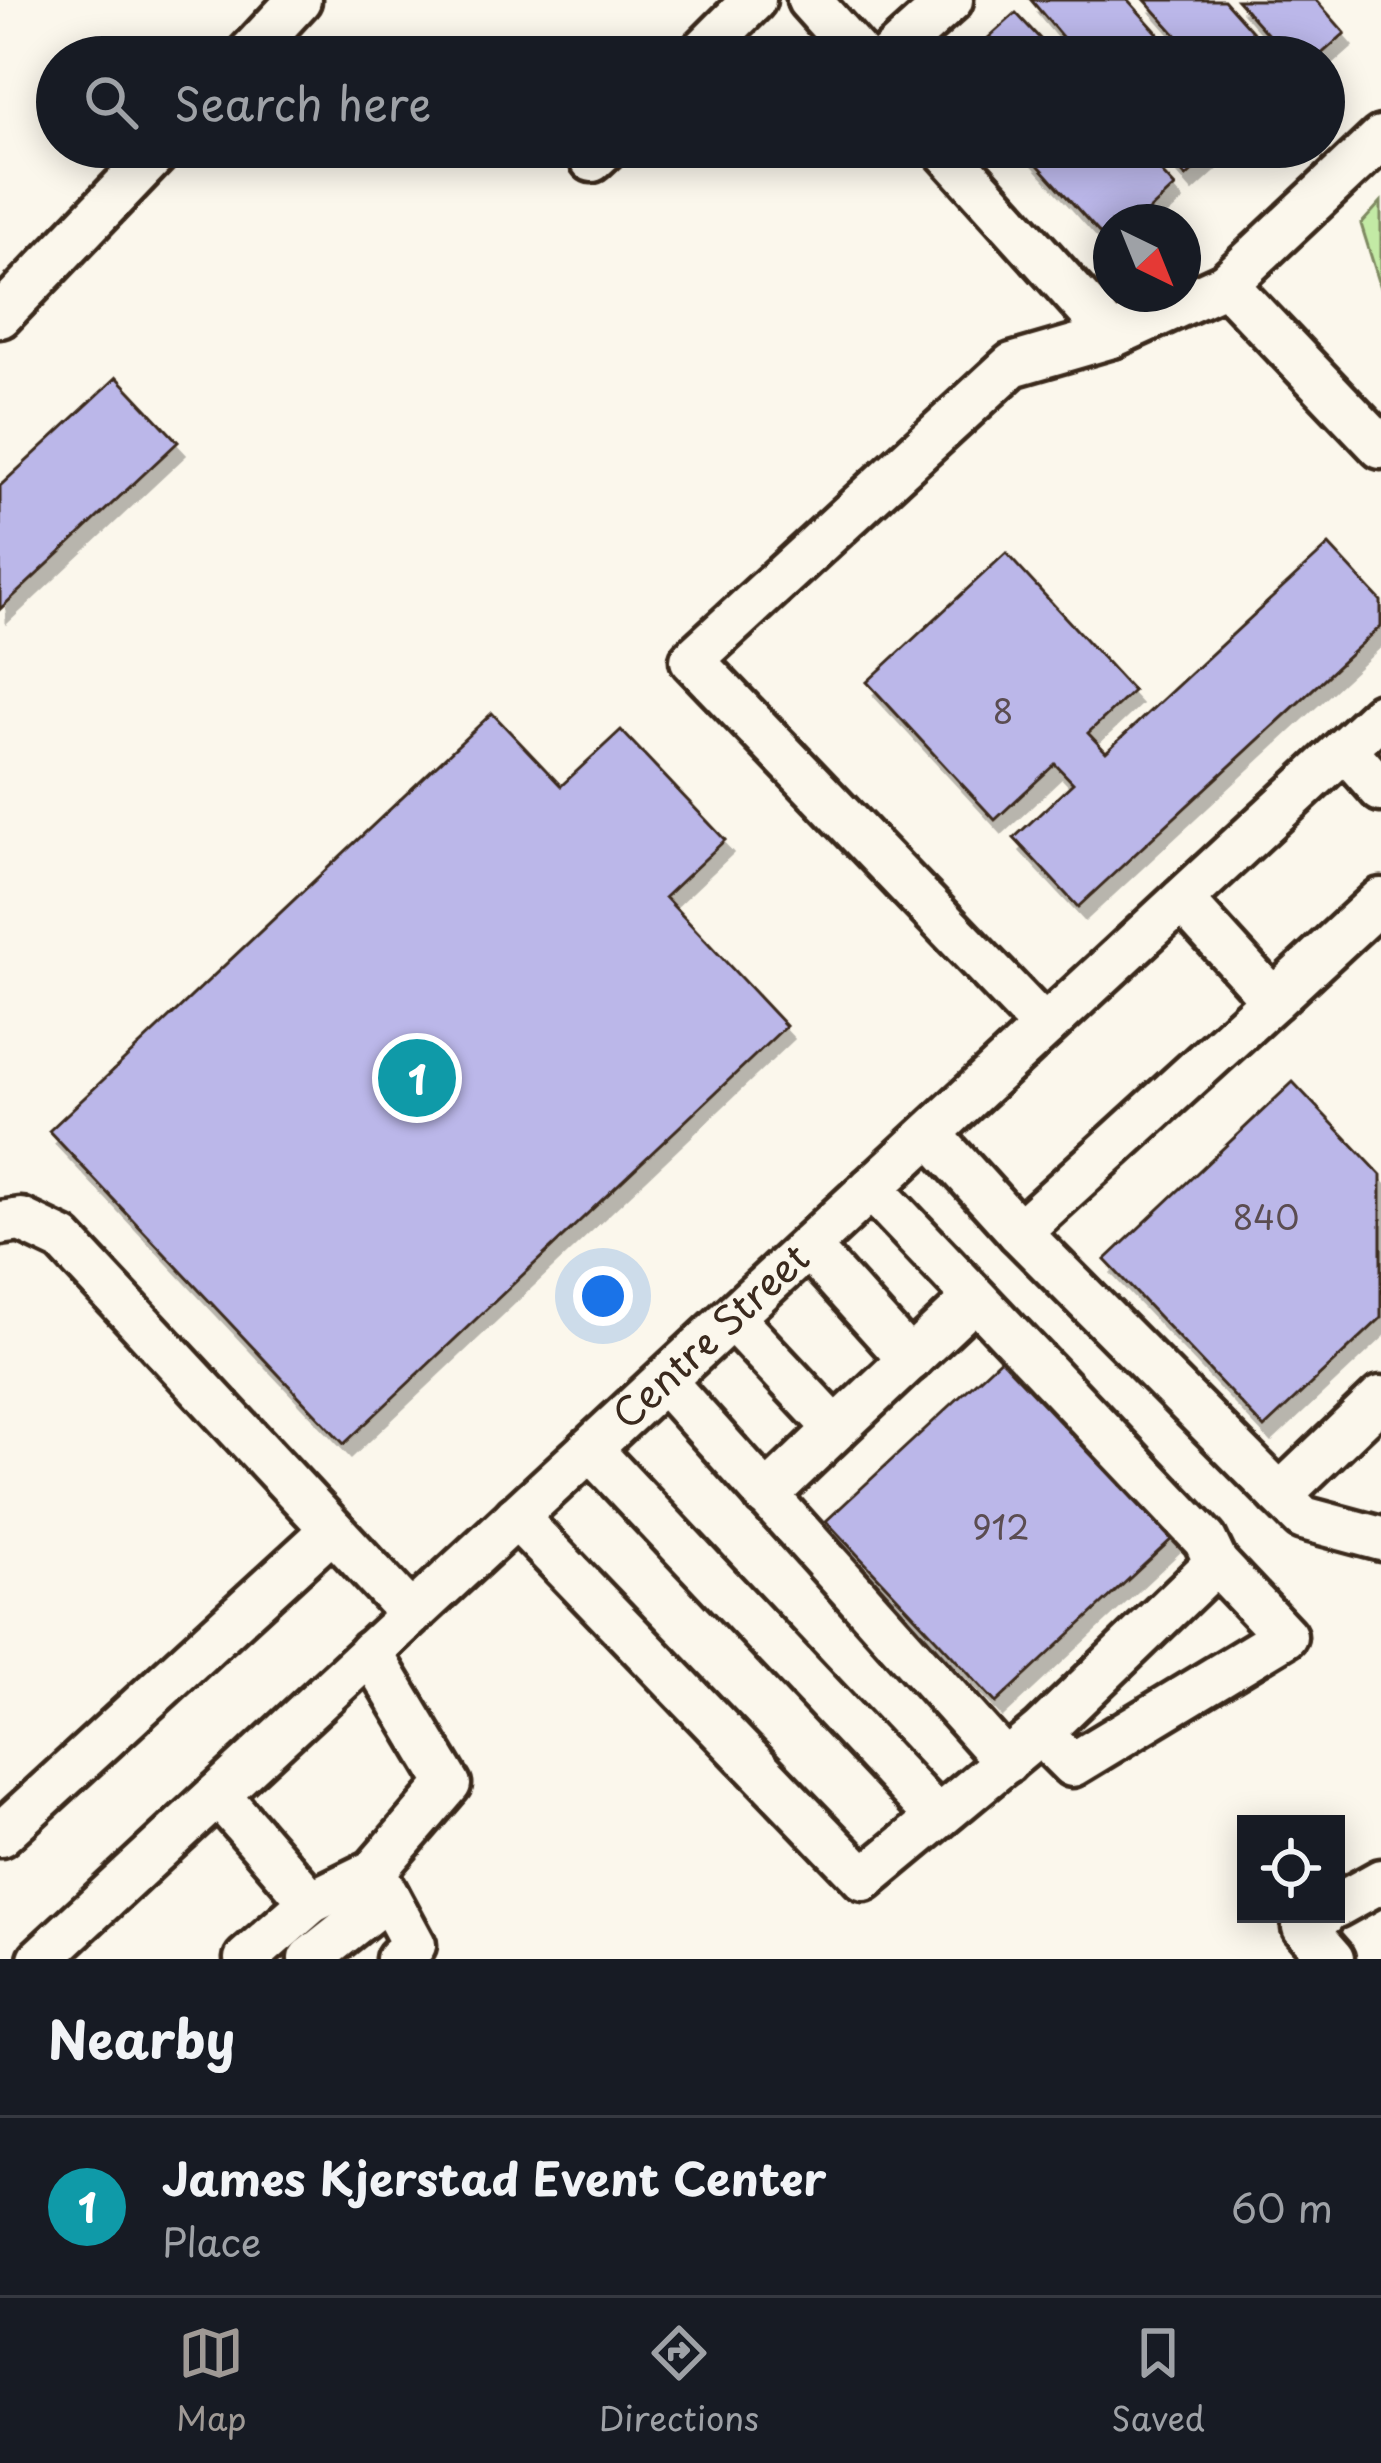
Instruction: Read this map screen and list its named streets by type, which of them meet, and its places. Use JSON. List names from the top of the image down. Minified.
{"streets":{"street":["Centre Street"]},"house_numbers":["8","840","912"],"north":"bottom right","page":{"search":"Search here","pins":"1","heading":"Nearby","list":[{"mark":"1","name":"James Kjerstad Event Center","note":"Place","value":"60 m"}],"nav":["Map","Directions","Saved"]}}
